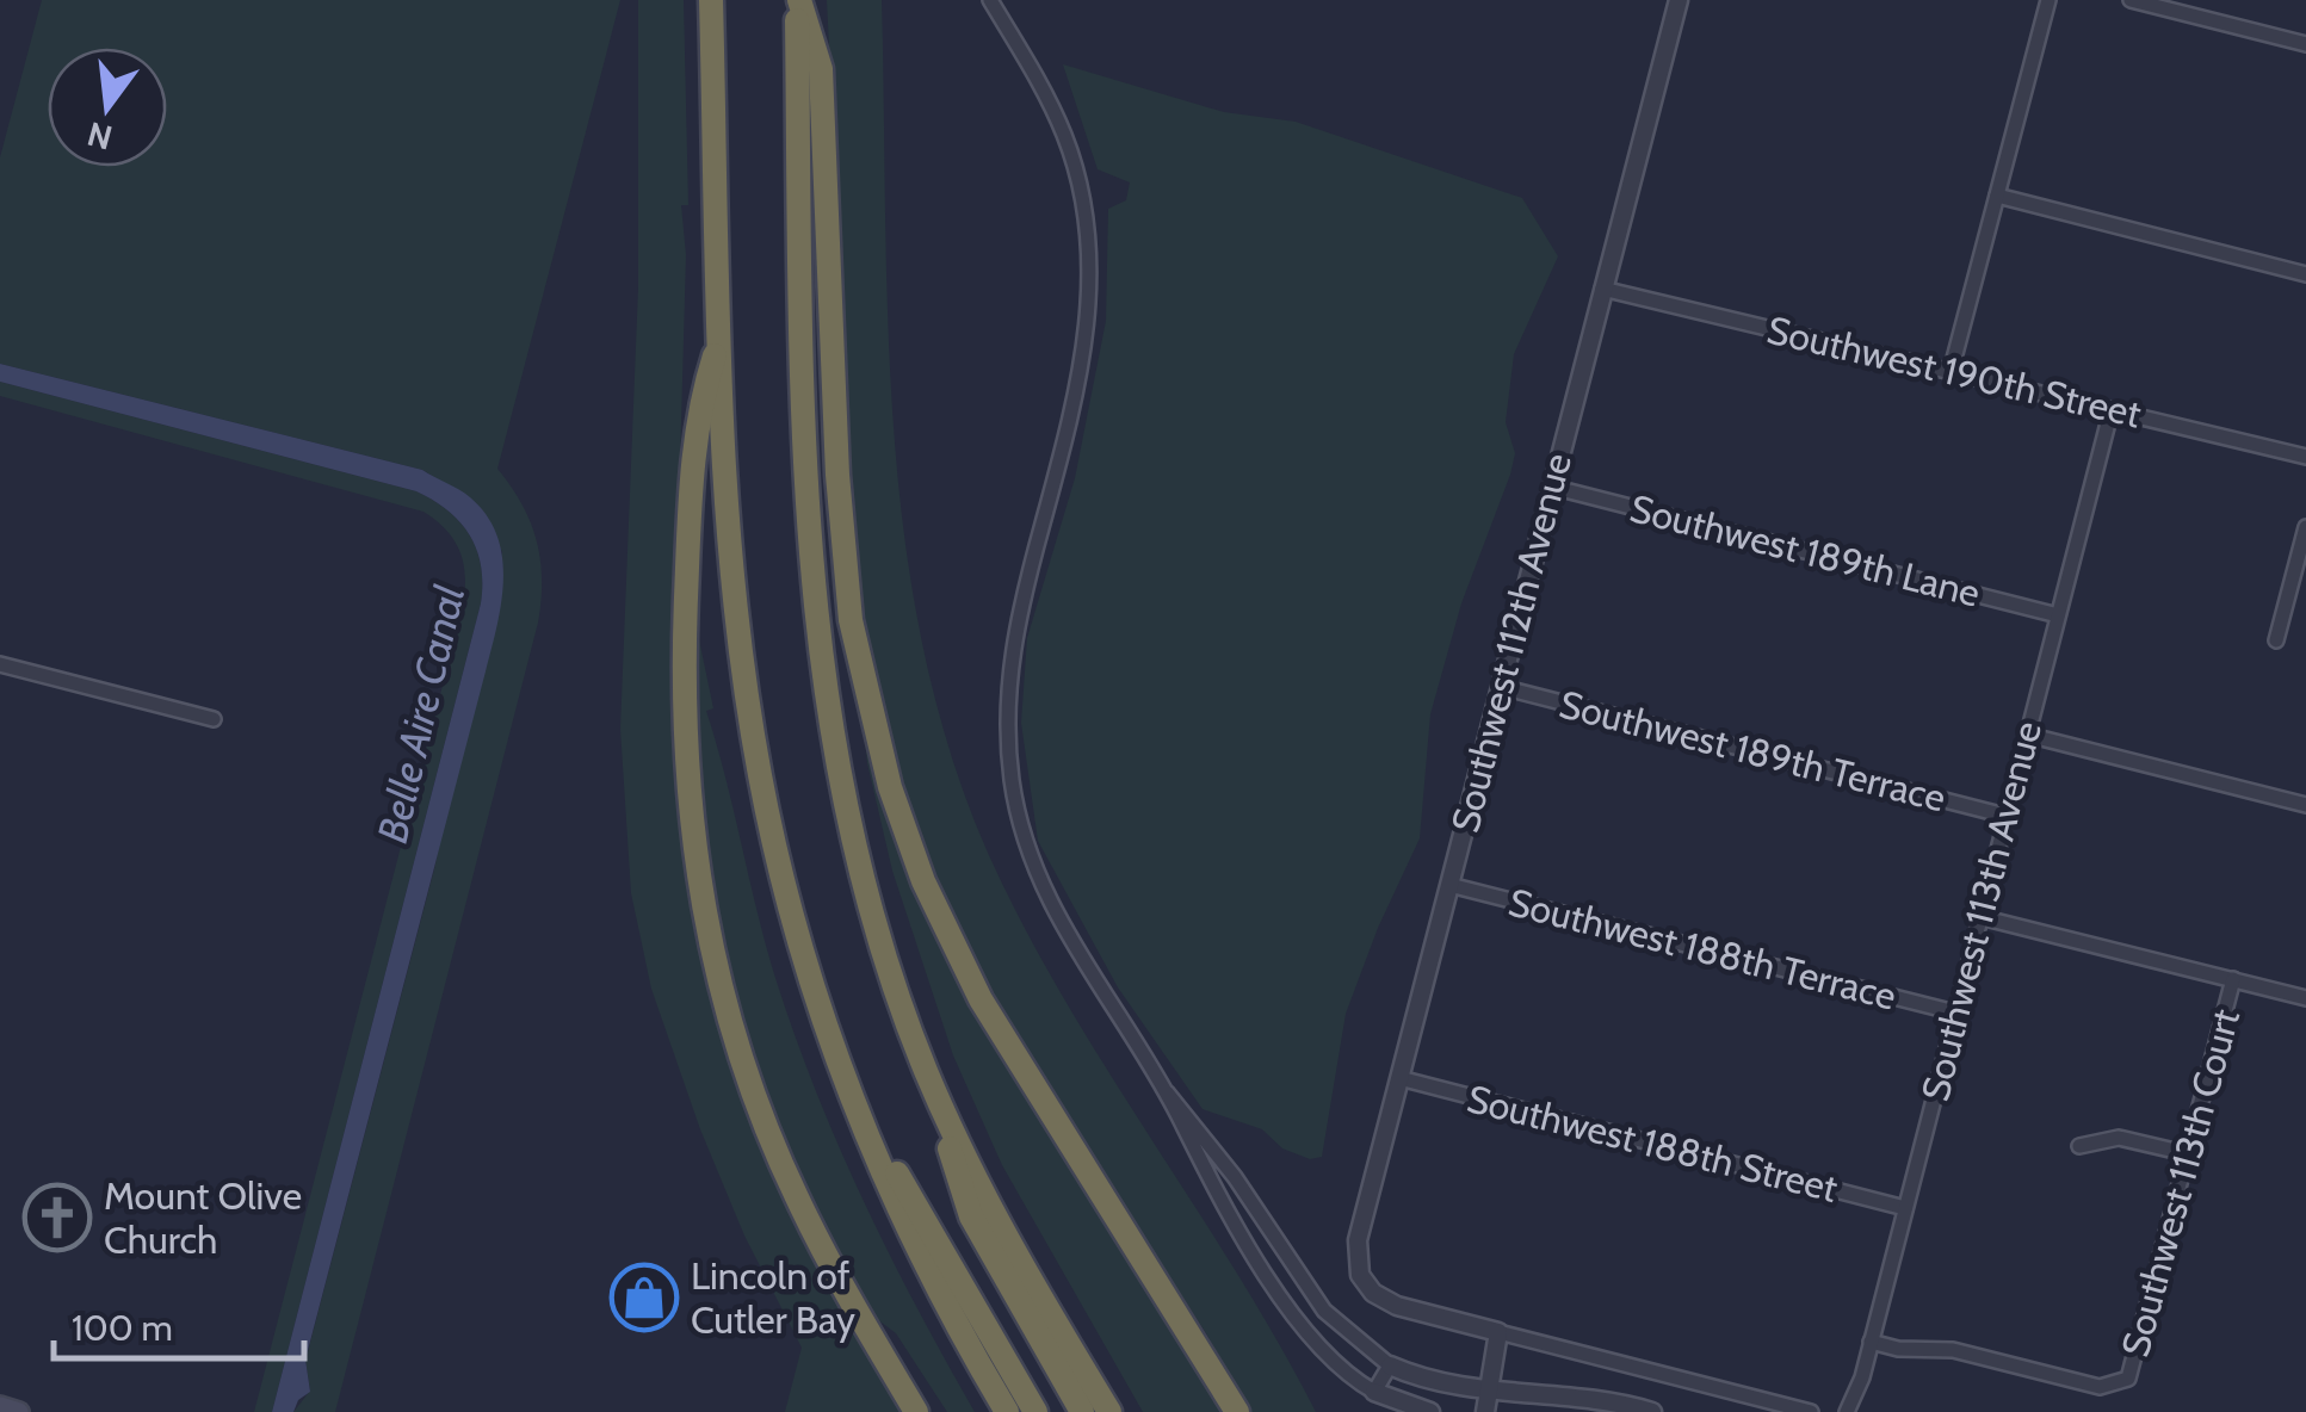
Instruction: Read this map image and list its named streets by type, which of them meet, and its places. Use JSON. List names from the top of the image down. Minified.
{"streets":{"street":["Southwest 190th Street","Southwest 189th Lane","Southwest 112th Avenue","Southwest 189th Terrace","Southwest 113th Avenue","Southwest 188th Terrace","Southwest 188th Street","Southwest 113th Court"]},"crossings":[["Southwest 190th Street","Southwest 112th Avenue"],["Southwest 190th Street","Southwest 113th Avenue"],["Southwest 189th Lane","Southwest 112th Avenue"],["Southwest 189th Lane","Southwest 113th Avenue"],["Southwest 112th Avenue","Southwest 189th Terrace"],["Southwest 112th Avenue","Southwest 188th Terrace"],["Southwest 112th Avenue","Southwest 188th Street"],["Southwest 189th Terrace","Southwest 113th Avenue"],["Southwest 113th Avenue","Southwest 188th Terrace"],["Southwest 113th Avenue","Southwest 188th Street"],["Southwest 113th Avenue","Southwest 113th Court"]],"water":["Belle Aire Canal"],"places":{"church":["Mount Olive Church"],"shop":["Lincoln of Cutler Bay"]},"scale_bar":"100 m","north":"bottom"}
